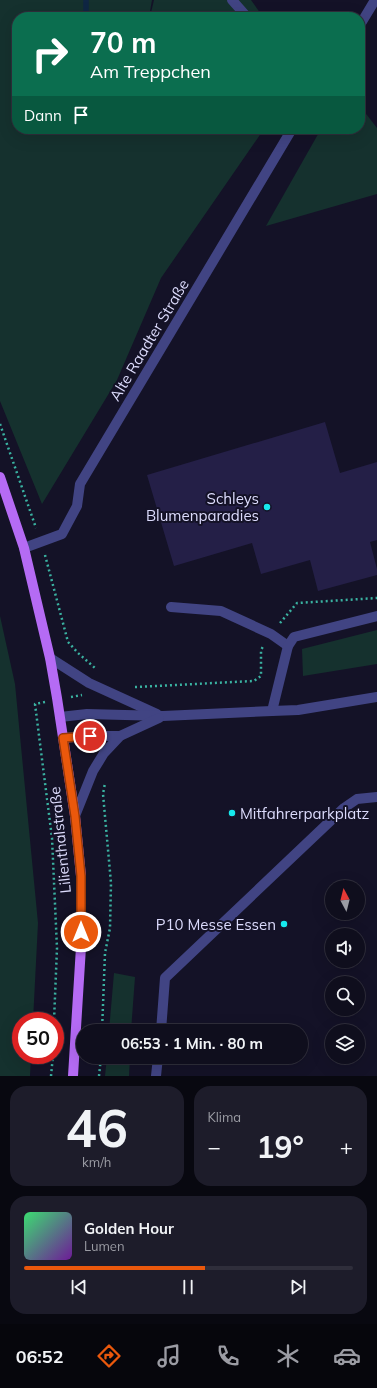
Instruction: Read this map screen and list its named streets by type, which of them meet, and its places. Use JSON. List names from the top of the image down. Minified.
{"streets":{"main road":["Lilienthalstraße"],"street":["Alte Raadter Straße"]},"crossings":[["Alte Raadter Straße","Lilienthalstraße"]],"places":["Schleys Blumenparadies","Mitfahrerparkplatz","P10 Messe Essen"],"north":"top","page":{"turn":["70 m","Am Treppchen"],"then":"Dann","limit":"50","trip":"06:53 · 1 Min. · 80 m","tile":[["46","km/h"],"Klima"],"heat":["−","19°","+"],"song":["Golden Hour","Lumen"],"tabs":"06:52"}}
